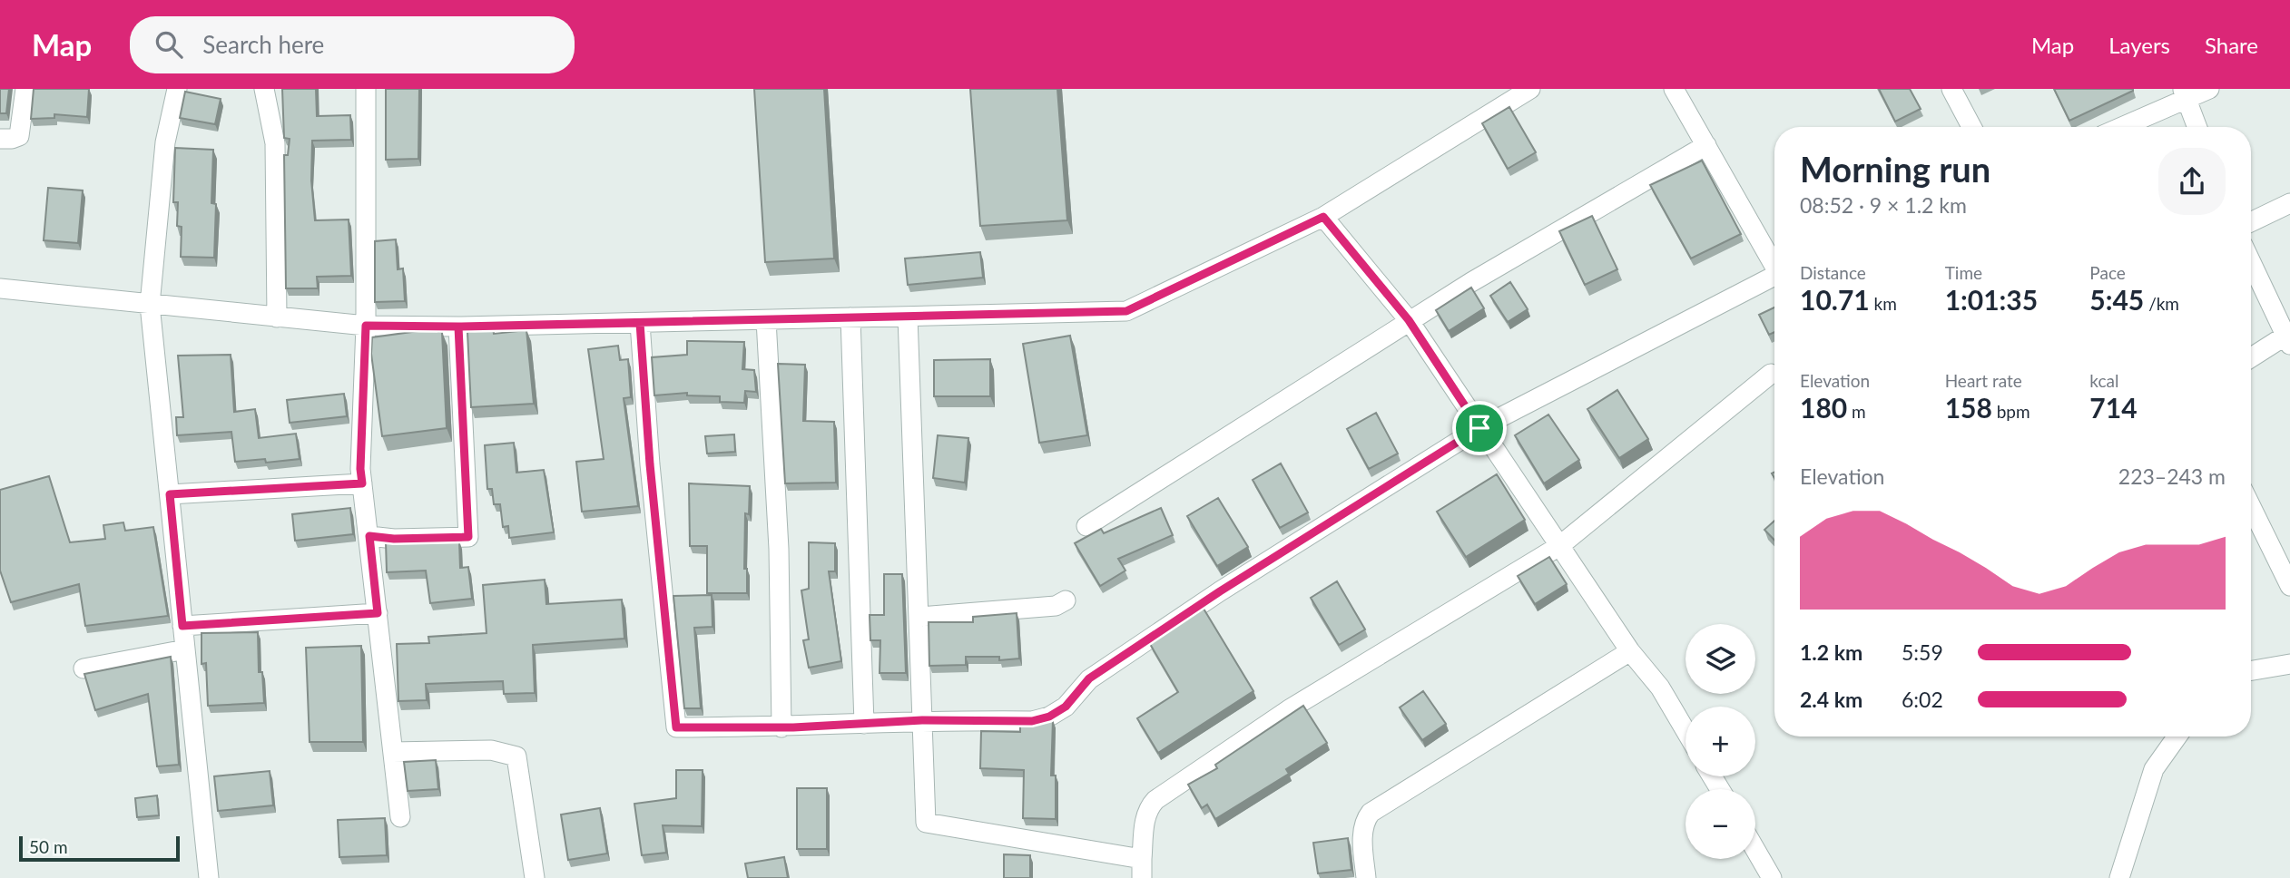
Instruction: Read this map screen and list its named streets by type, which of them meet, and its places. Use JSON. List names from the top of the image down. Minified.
{"scale_bar":"50 m","page":{"header":"Map","search":"Search here","nav":["Map","Layers","Share"],"heading":["Morning run","08:52 · 9 × 1.2 km"],"stats":[["Distance","10.71 km"],["Time","1:01:35"],["Pace","5:45 /km"],["Elevation","180 m"],["Heart rate","158 bpm"],["kcal","714"]],"chart":["Elevation","223–243 m"],"map_buttons":["+","−"],"list":[{"name":"1.2 km","note":"5:59"},{"name":"2.4 km","note":"6:02"}],"scale":"50 m"}}
